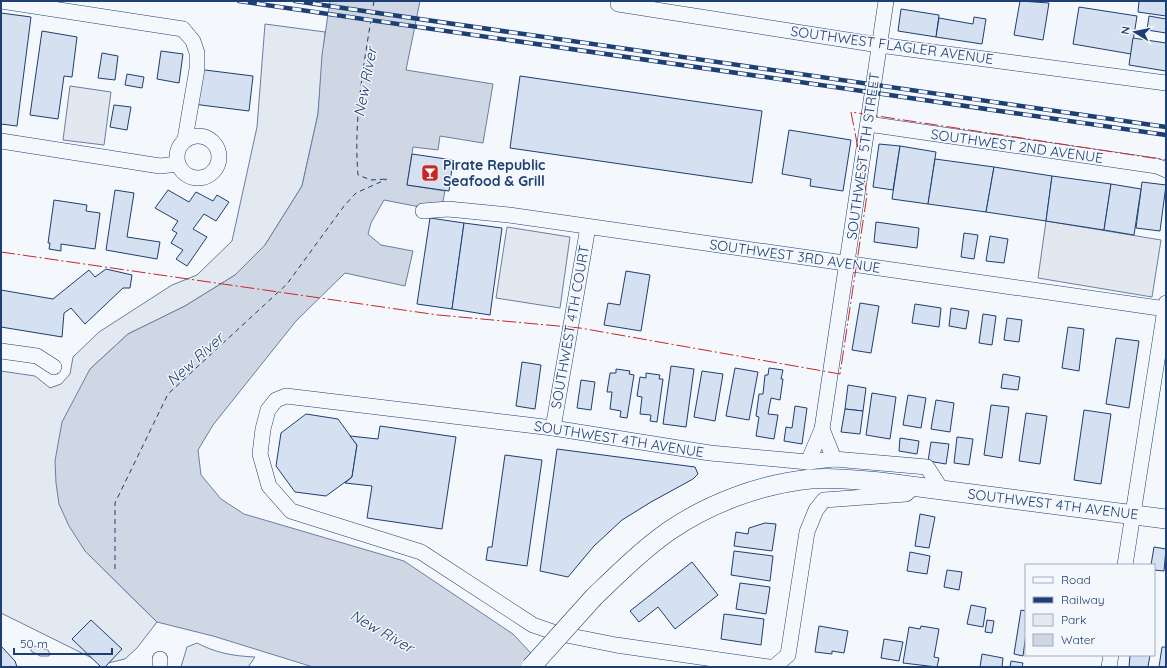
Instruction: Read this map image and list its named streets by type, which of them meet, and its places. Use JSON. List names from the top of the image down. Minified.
{"streets":{"main road":["SOUTHWEST 4TH AVENUE"],"street":["SOUTHWEST FLAGLER AVENUE","SOUTHWEST 2ND AVENUE","SOUTHWEST 5TH STREET","SOUTHWEST 3RD AVENUE","SOUTHWEST 4TH COURT"]},"crossings":[["SOUTHWEST FLAGLER AVENUE","SOUTHWEST 5TH STREET"],["SOUTHWEST 2ND AVENUE","SOUTHWEST 5TH STREET"],["SOUTHWEST 5TH STREET","SOUTHWEST 3RD AVENUE"],["SOUTHWEST 5TH STREET","SOUTHWEST 4TH AVENUE"],["SOUTHWEST 3RD AVENUE","SOUTHWEST 4TH COURT"],["SOUTHWEST 4TH COURT","SOUTHWEST 4TH AVENUE"]],"water":["New River"],"places":{"bar":["Pirate Republic Seafood & Grill"]},"legend":["Road","Railway","Park","Water"],"scale_bar":"50 m","north":"left"}
